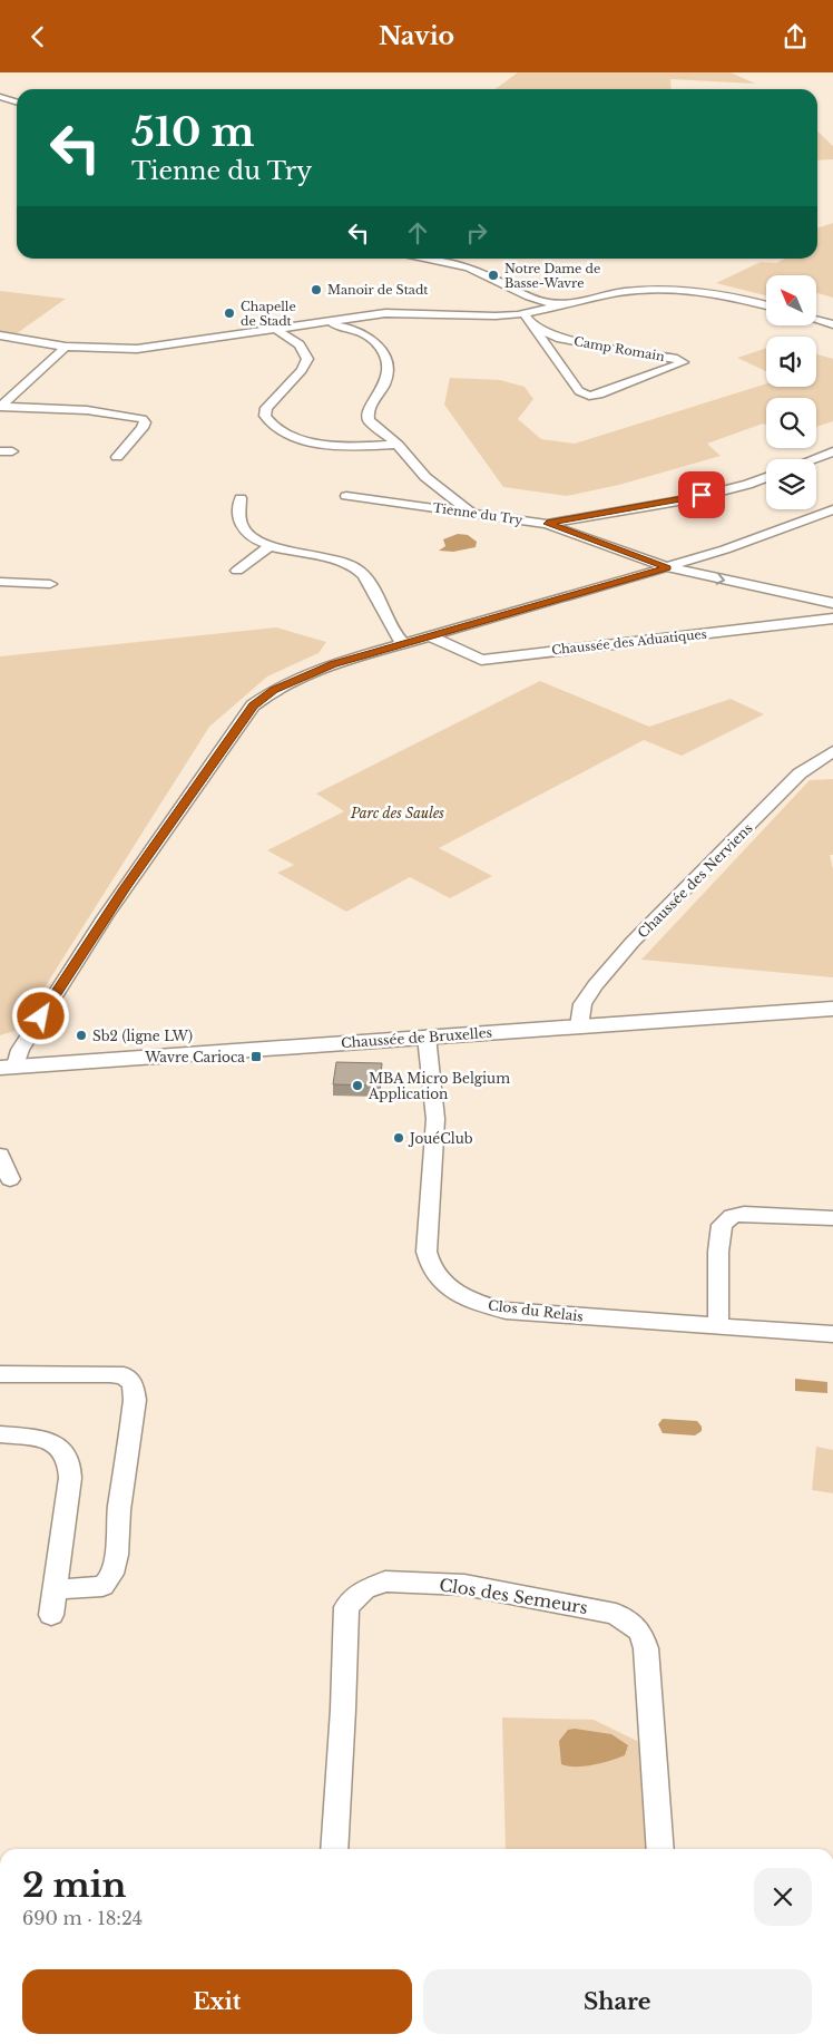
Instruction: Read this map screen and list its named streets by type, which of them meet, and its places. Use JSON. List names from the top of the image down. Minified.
{"streets":{"main road":["Chaussée de Bruxelles"],"street":["Camp Romain","Tienne du Try","Chaussée des Aduatiques","Chaussée des Nerviens","Clos du Relais","Clos des Semeurs"]},"crossings":[["Chaussée des Nerviens","Chaussée de Bruxelles"],["Chaussée de Bruxelles","Clos du Relais"]],"parks":["Parc des Saules"],"places":{"other":["Notre Dame de Basse-Wavre","Manoir de Stadt","Chapelle de Stadt","Sb2 (ligne LW)","MBA Micro Belgium Application","JouéClub"],"transit":["Wavre Carioca"]},"north":"top left","page":{"header":"Navio","turn":["510 m","Tienne du Try"],"heading":["2 min","690 m · 18:24"],"buttons":["Exit","Share"]}}
